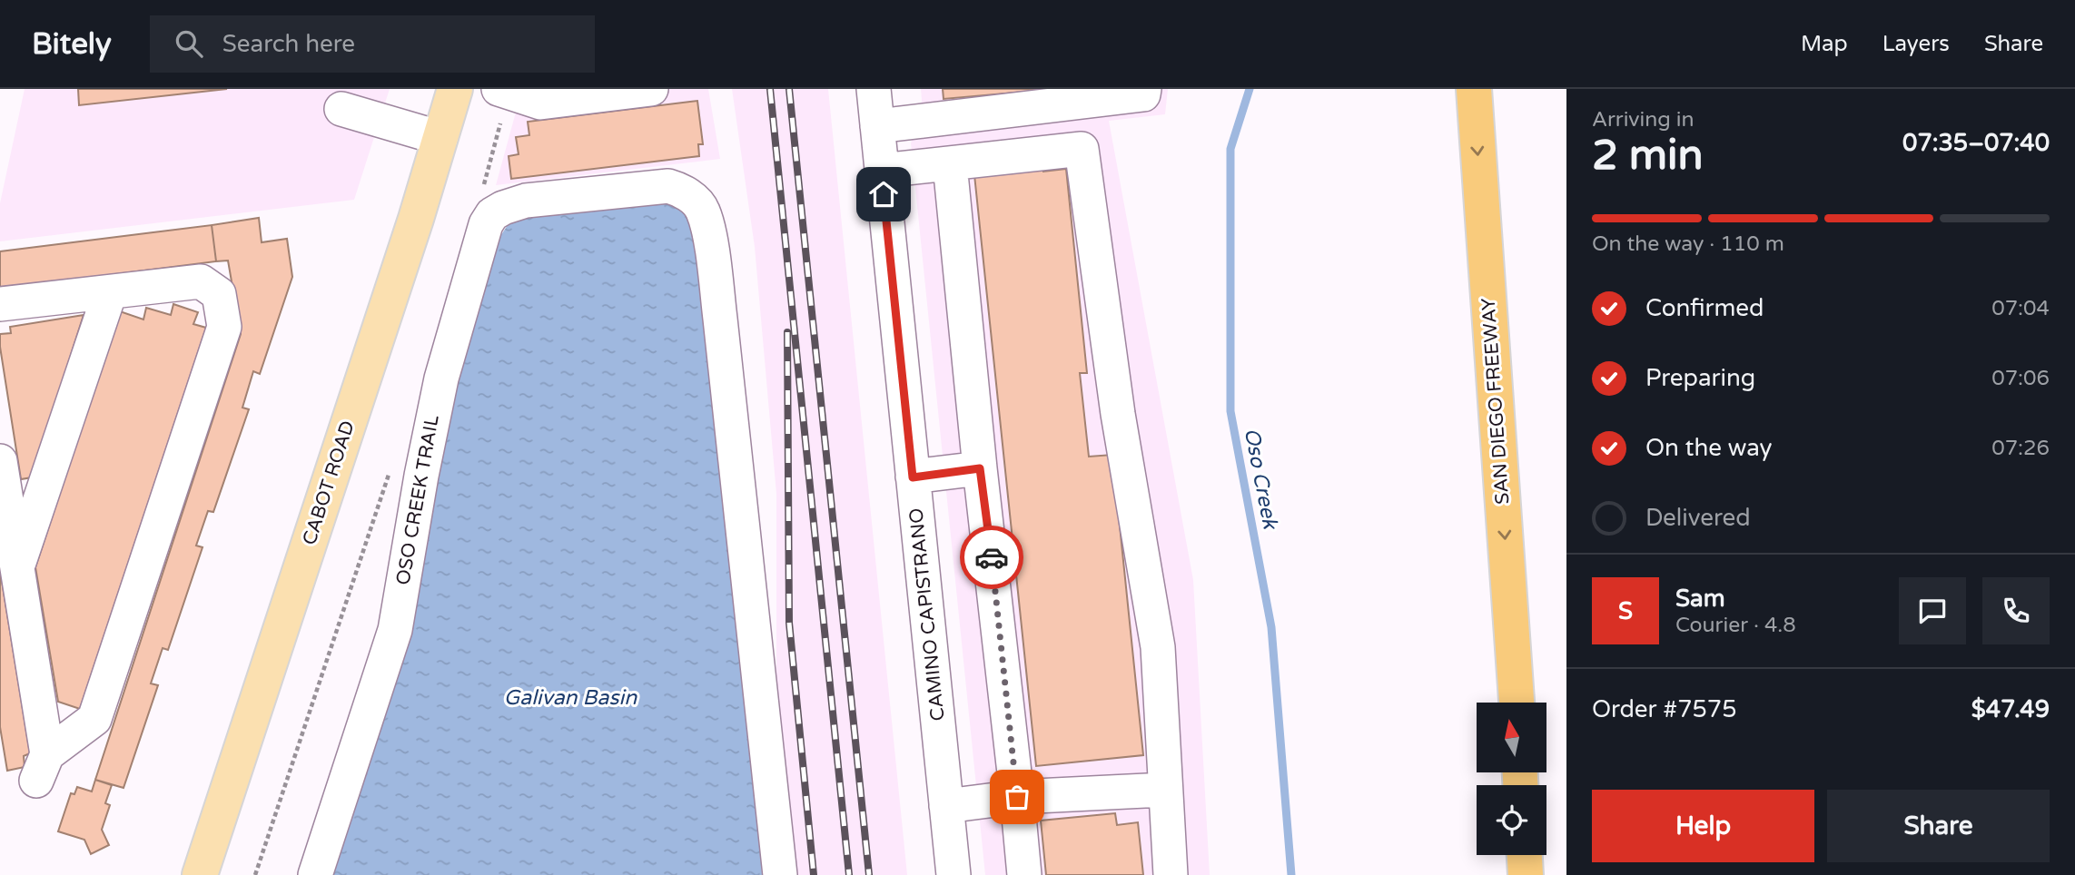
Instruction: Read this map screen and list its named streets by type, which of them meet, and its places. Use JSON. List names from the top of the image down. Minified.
{"streets":{"highway":["SAN DIEGO FREEWAY"],"main road":["CABOT ROAD"],"street":["OSO CREEK TRAIL","CAMINO CAPISTRANO"]},"one_way":["SAN DIEGO FREEWAY"],"water":["Oso Creek","Galivan Basin"],"north":"top","page":{"header":"Bitely","search":"Search here","nav":["Map","Layers","Share"],"heading":["2 min","Arriving in","07:35–07:40"],"panel":["Sam","Courier · 4.8","Order #7575","$47.49"],"bar":"On the way · 110 m","list":[["Confirmed","07:04"],["Preparing","07:06"],["On the way","07:26"],"Delivered"],"round":"S","buttons":["Help","Share"]}}
